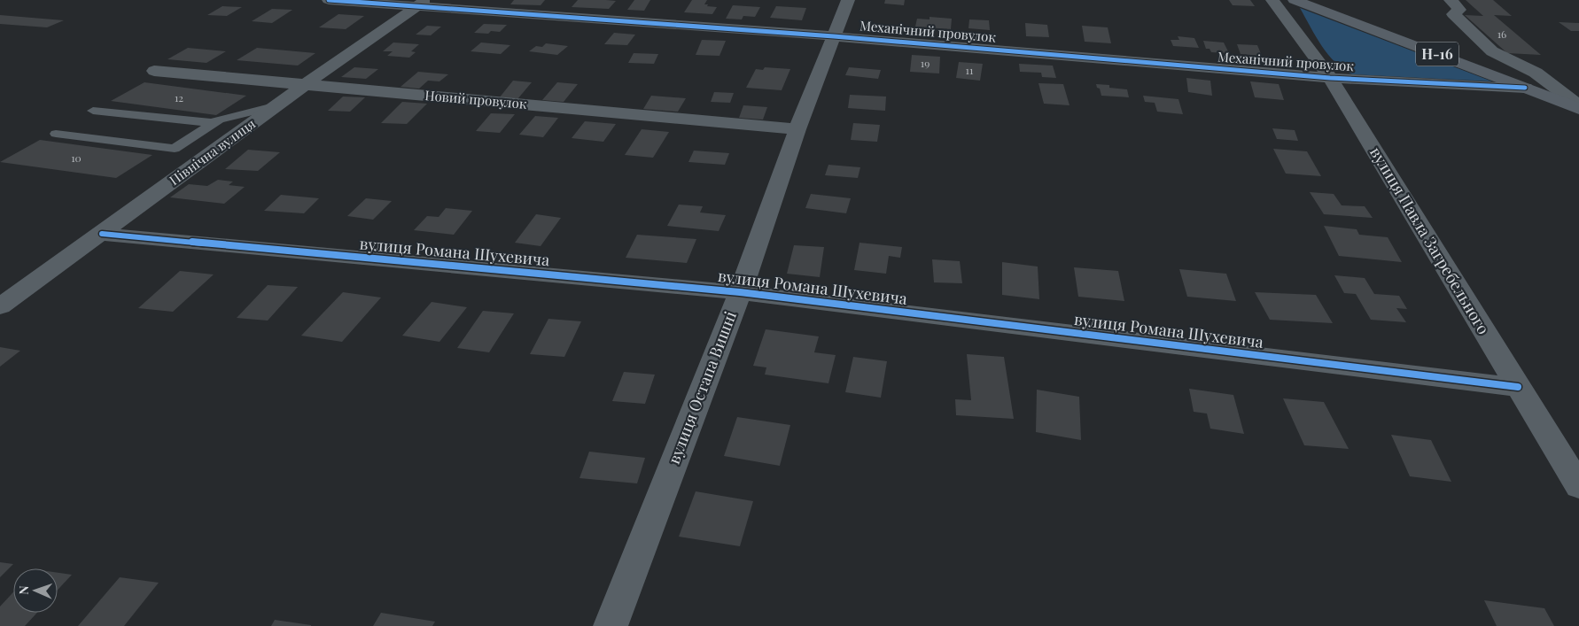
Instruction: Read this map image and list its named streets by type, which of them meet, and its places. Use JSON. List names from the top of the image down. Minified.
{"streets":{"main road":["Н-16"],"street":["Механічний провулок","Новий провулок","Північна вулиця","вулиця Павла Загребельного","вулиця Романа Шухевича","вулиця Остапа Вишні"]},"crossings":[["Механічний провулок","Н-16"],["Механічний провулок","Північна вулиця"],["Механічний провулок","вулиця Павла Загребельного"],["Механічний провулок","вулиця Остапа Вишні"],["Новий провулок","Північна вулиця"],["Новий провулок","вулиця Остапа Вишні"],["Північна вулиця","вулиця Романа Шухевича"],["вулиця Павла Загребельного","вулиця Романа Шухевича"],["вулиця Романа Шухевича","вулиця Остапа Вишні"]],"house_numbers":["16","19","11","12","10"],"north":"left"}
